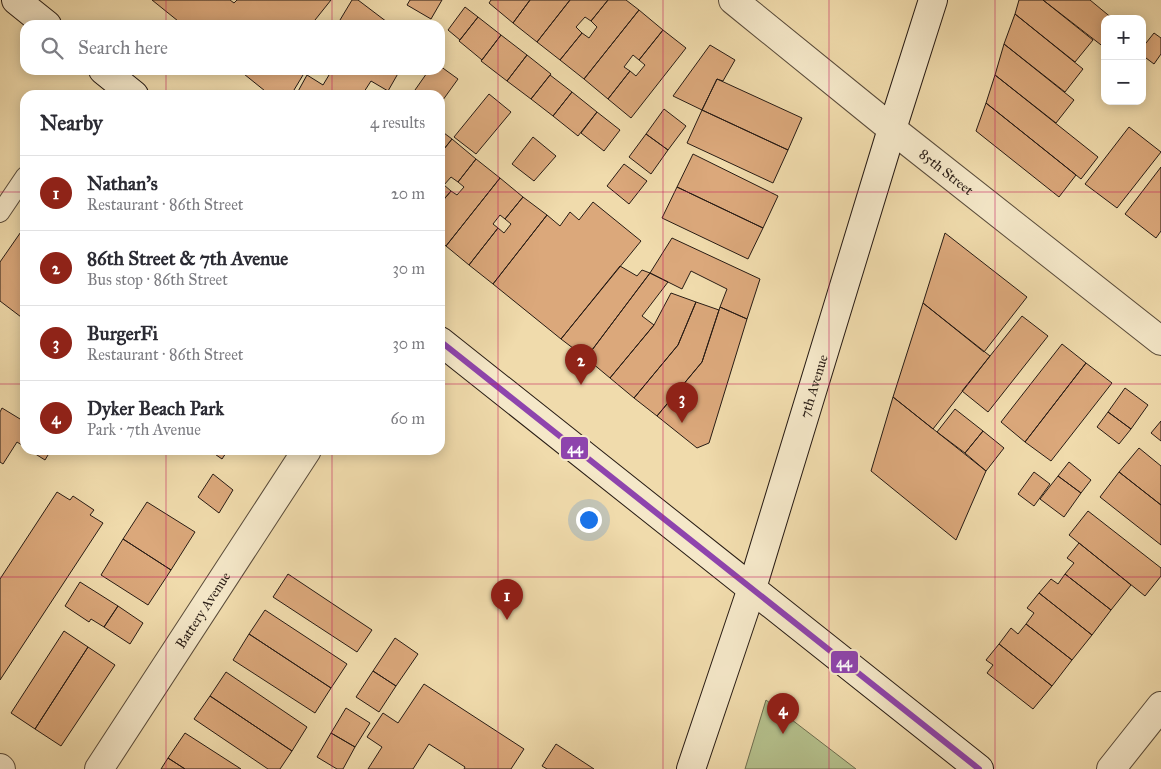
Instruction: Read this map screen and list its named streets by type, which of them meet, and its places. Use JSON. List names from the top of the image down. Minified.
{"streets":{"main road":["85th Street","7th Avenue","Battery Avenue"]},"crossings":[["85th Street","7th Avenue"]],"lines":["transit line 44"],"page":{"map_buttons":["+","−"],"search":"Search here","heading":["Nearby","4 results"],"list":[{"mark":"1","name":"Nathan's","note":"Restaurant · 86th Street","value":"20 m"},{"mark":"2","name":"86th Street & 7th Avenue","note":"Bus stop · 86th Street","value":"30 m"},{"mark":"3","name":"BurgerFi","note":"Restaurant · 86th Street","value":"30 m"},{"mark":"4","name":"Dyker Beach Park","note":"Park · 7th Avenue","value":"60 m"}],"pins":["2","3","1","4"]}}
